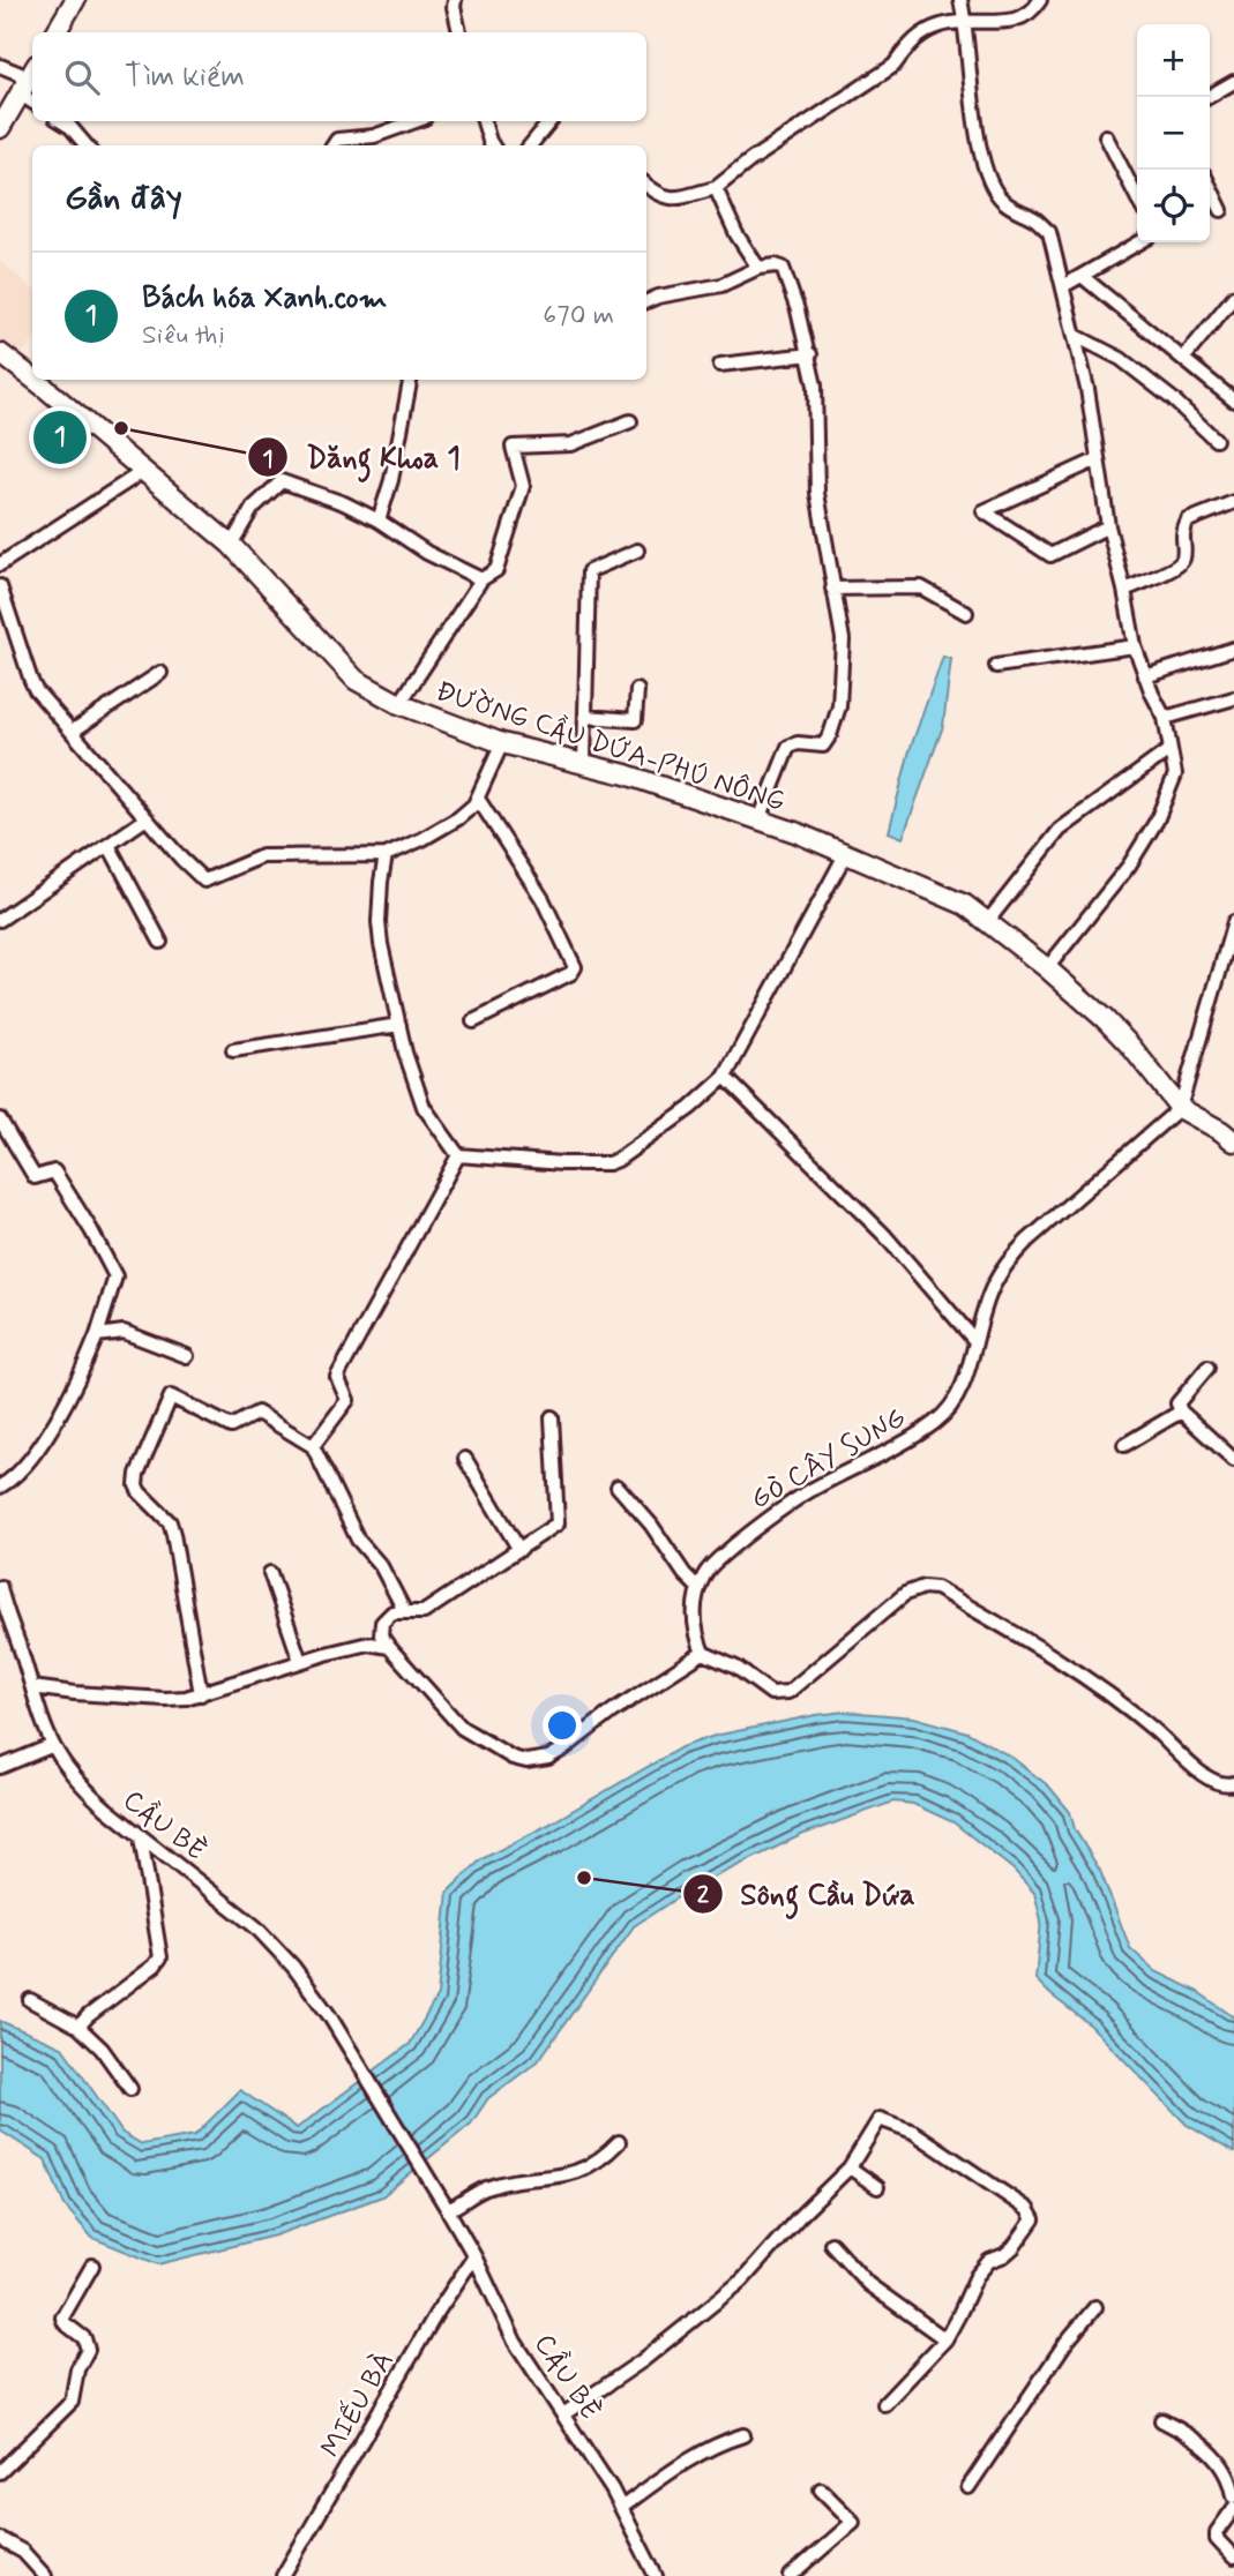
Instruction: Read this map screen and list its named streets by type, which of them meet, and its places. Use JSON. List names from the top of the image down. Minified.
{"streets":{"street":["ĐƯỜNG CẦU DỨA-PHÚ NÔNG","GÒ CÂY SUNG","CẦU BÈ","MIẾU BÀ"]},"crossings":[["ĐƯỜNG CẦU DỨA-PHÚ NÔNG","GÒ CÂY SUNG"],["CẦU BÈ","MIẾU BÀ"]],"places":["Dăng Khoa 1","Sông Cầu Dứa"],"page":{"map_buttons":["+","−"],"search":"Tìm kiếm","heading":"Gần đây","list":[{"mark":"1","name":"Bách hóa Xanh.com","note":"Siêu thị","value":"670 m"}],"pins":"1"}}
